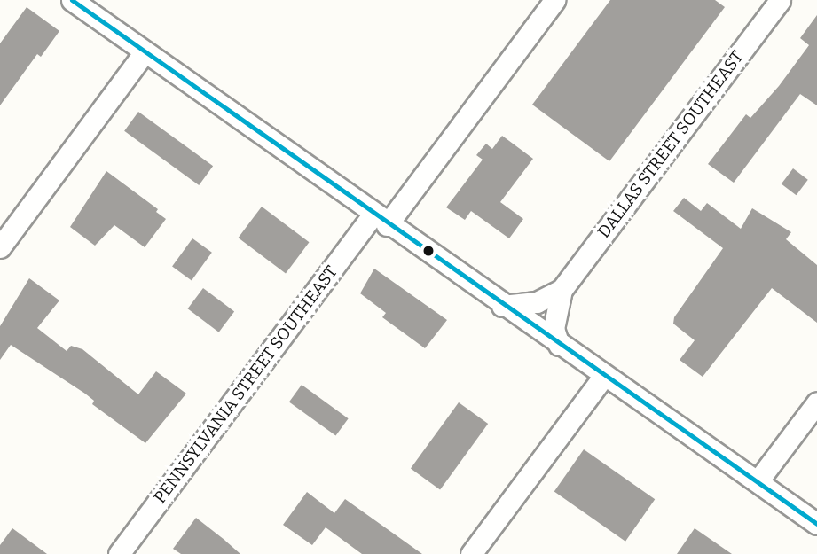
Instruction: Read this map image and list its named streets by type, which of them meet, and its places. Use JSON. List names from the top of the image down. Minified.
{"streets":{"street":["DALLAS STREET SOUTHEAST","PENNSYLVANIA STREET SOUTHEAST"]}}
